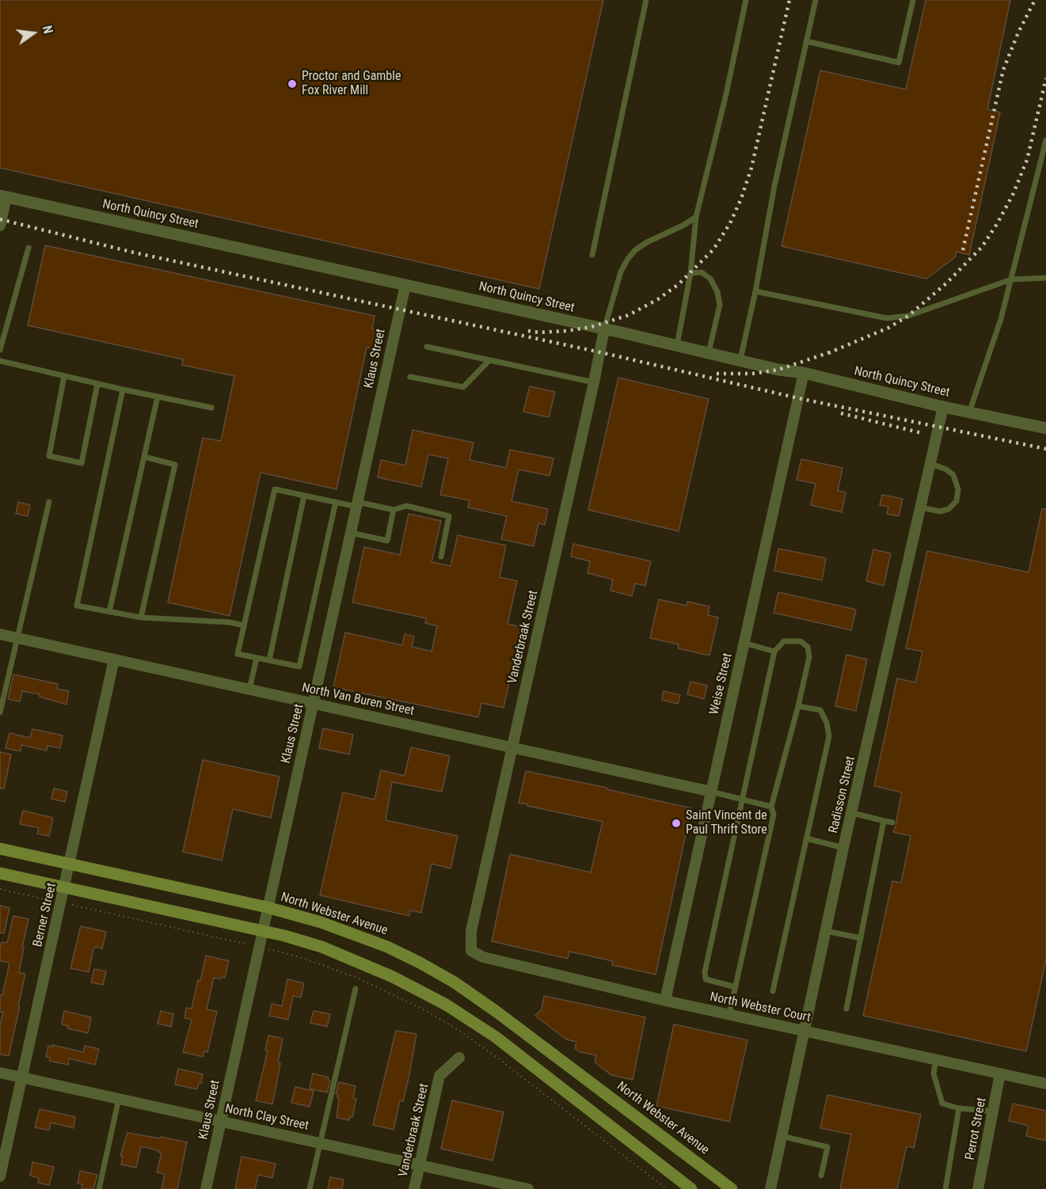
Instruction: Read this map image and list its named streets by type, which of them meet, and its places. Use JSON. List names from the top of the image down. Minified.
{"streets":{"main road":["North Webster Avenue"],"street":["North Quincy Street","Klaus Street","Vanderbraak Street","Weise Street","North Van Buren Street","Radisson Street","Berner Street","North Webster Court","North Clay Street","Perrot Street"]},"crossings":[["North Quincy Street","Klaus Street"],["North Quincy Street","Vanderbraak Street"],["North Quincy Street","Weise Street"],["North Quincy Street","Radisson Street"],["Klaus Street","North Van Buren Street"],["Klaus Street","North Webster Avenue"],["Klaus Street","North Clay Street"],["Vanderbraak Street","North Van Buren Street"],["Vanderbraak Street","North Webster Court"],["Vanderbraak Street","North Clay Street"],["Weise Street","North Van Buren Street"],["Weise Street","North Webster Court"],["North Van Buren Street","Berner Street"],["Radisson Street","North Webster Court"],["North Webster Avenue","Berner Street"],["Berner Street","North Clay Street"],["North Webster Court","Perrot Street"]],"places":["Proctor and Gamble Fox River Mill","Saint Vincent de Paul Thrift Store"],"north":"right"}
